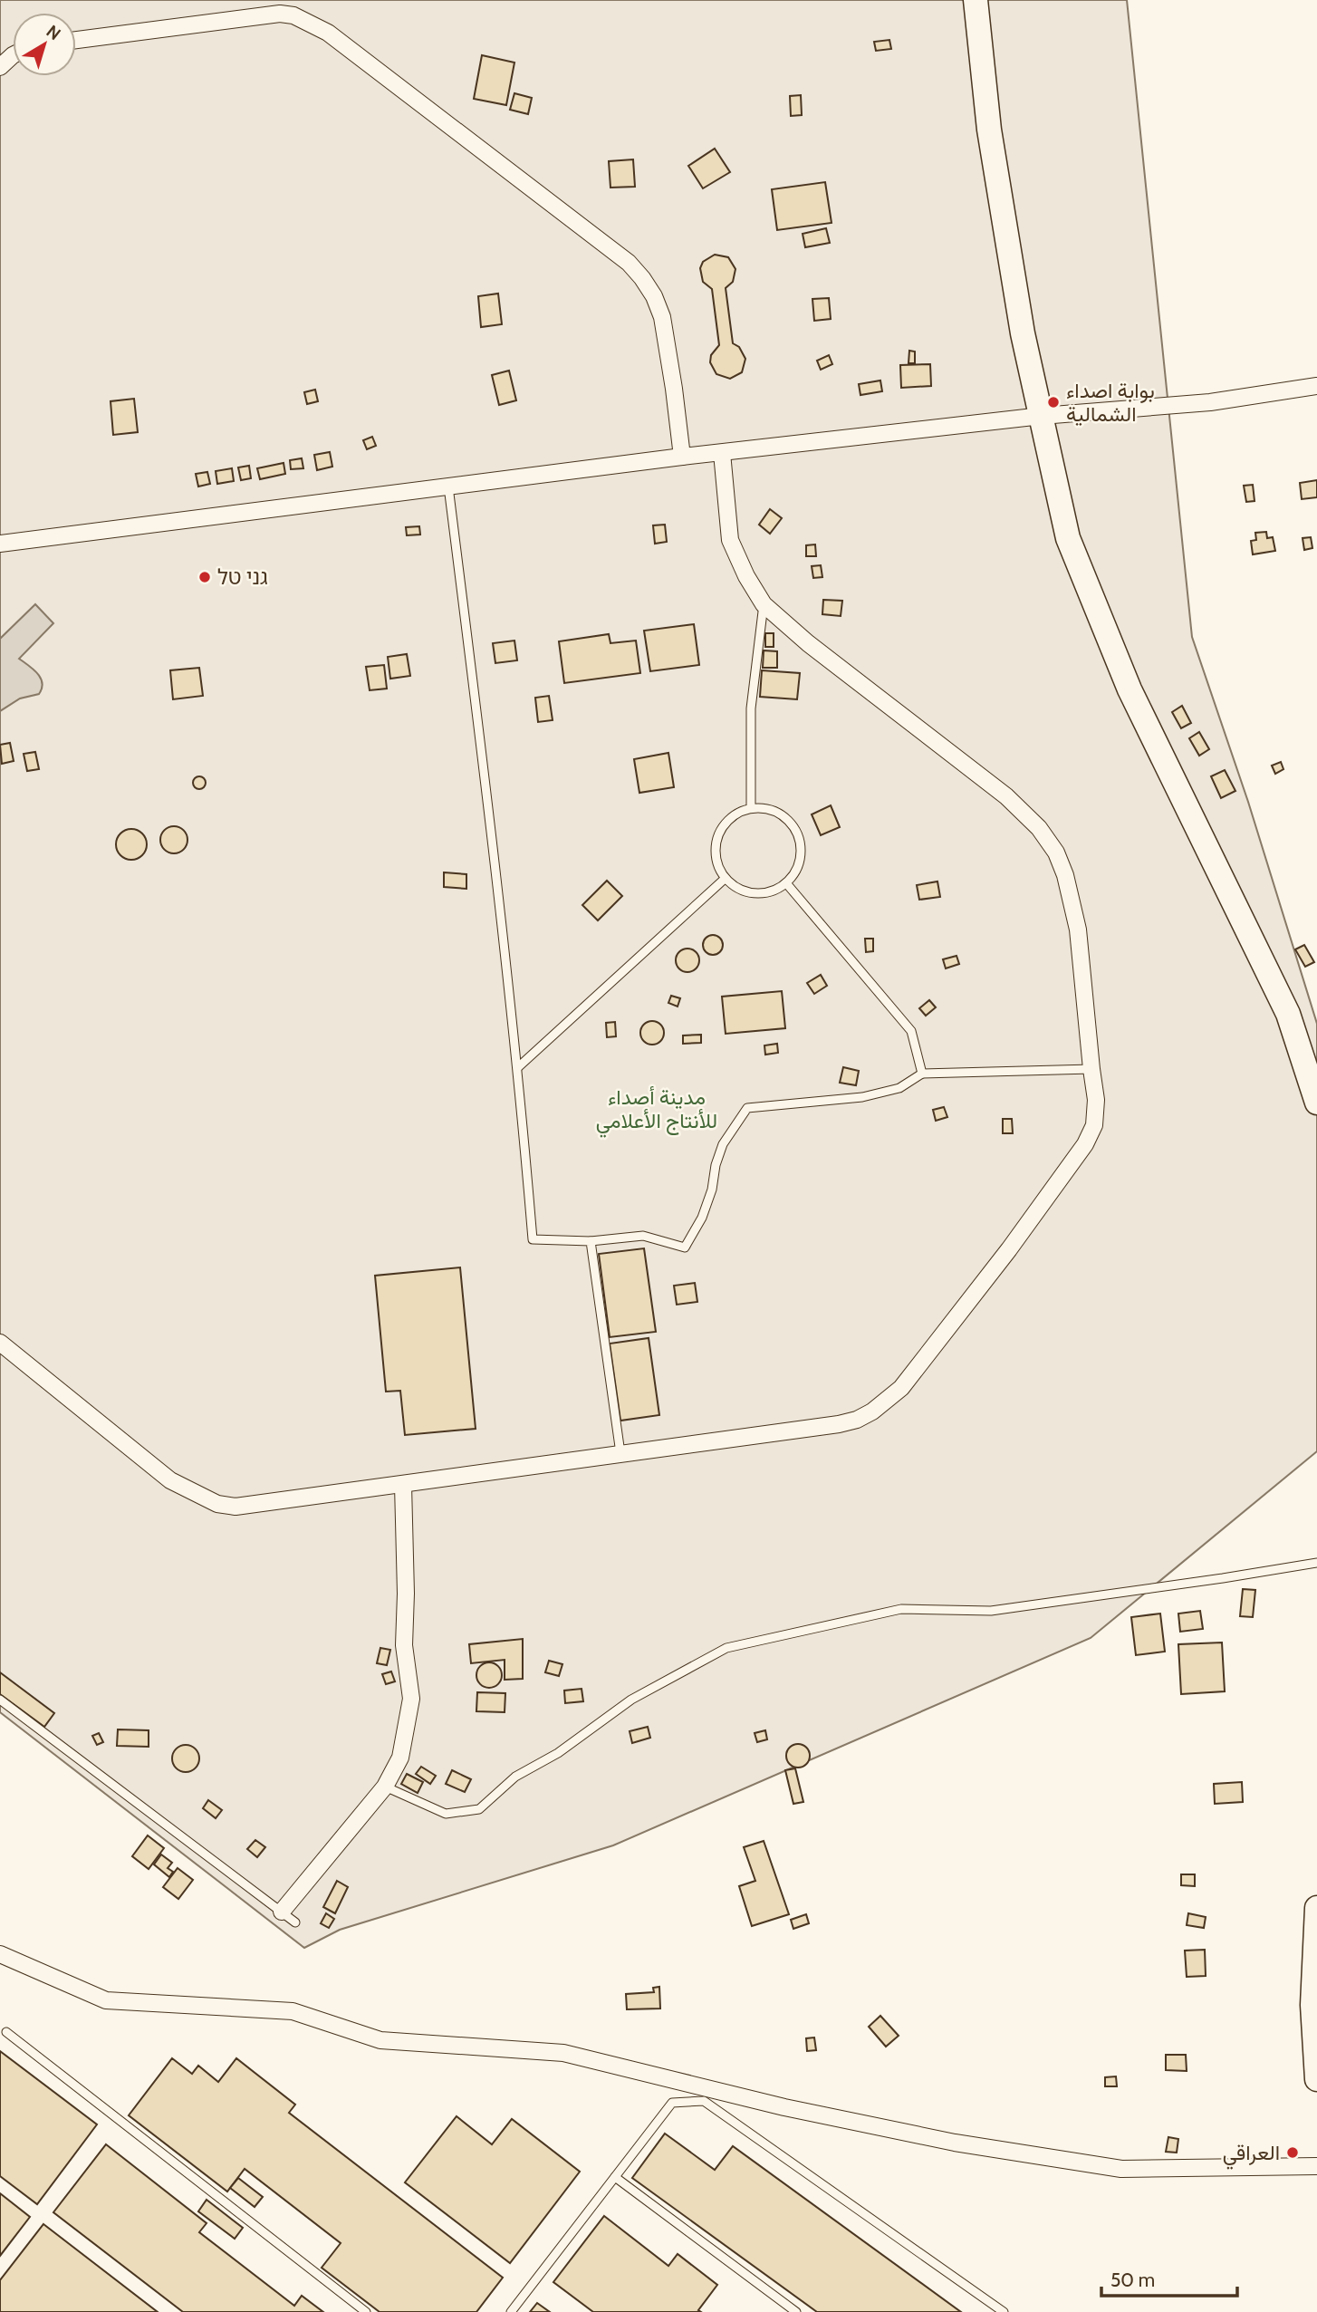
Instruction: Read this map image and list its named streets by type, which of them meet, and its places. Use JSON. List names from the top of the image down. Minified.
{"parks":["مدينة أصداء للأنتاج الأعلامي"],"places":["بوابة اصداء الشمالية","גני טל","العراقي"],"scale_bar":"50 m","north":"top right"}
